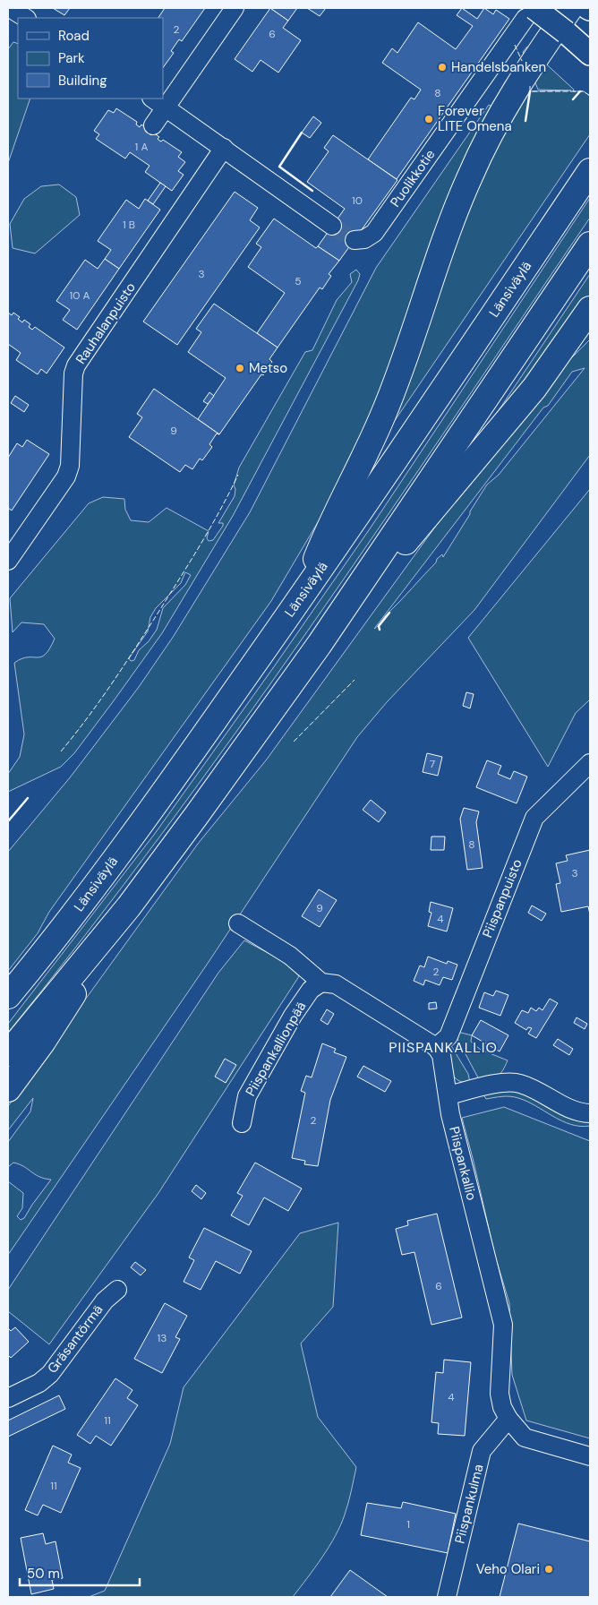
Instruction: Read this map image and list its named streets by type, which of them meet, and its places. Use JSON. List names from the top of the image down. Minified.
{"streets":{"highway":["Länsiväylä"],"street":["Puolikkotie","Rauhalanpuisto","Piispanpuisto","Piispankallionpää","Piispankallio","Gräsantörmä","Piispankulma"]},"crossings":[["Piispanpuisto","Piispankallio"],["Piispankallio","Piispankulma"]],"districts":["PIISPANKALLIO"],"places":["Handelsbanken","Forever LITE Omena","Metso","Veho Olari"],"house_numbers":["2","6","8","1 A","10","1 B","3","5","10 A","9","7","8","3","9","4","2","2","6","13","4","11","11","1"],"legend":["Road","Park","Building"],"scale_bar":"50 m"}
